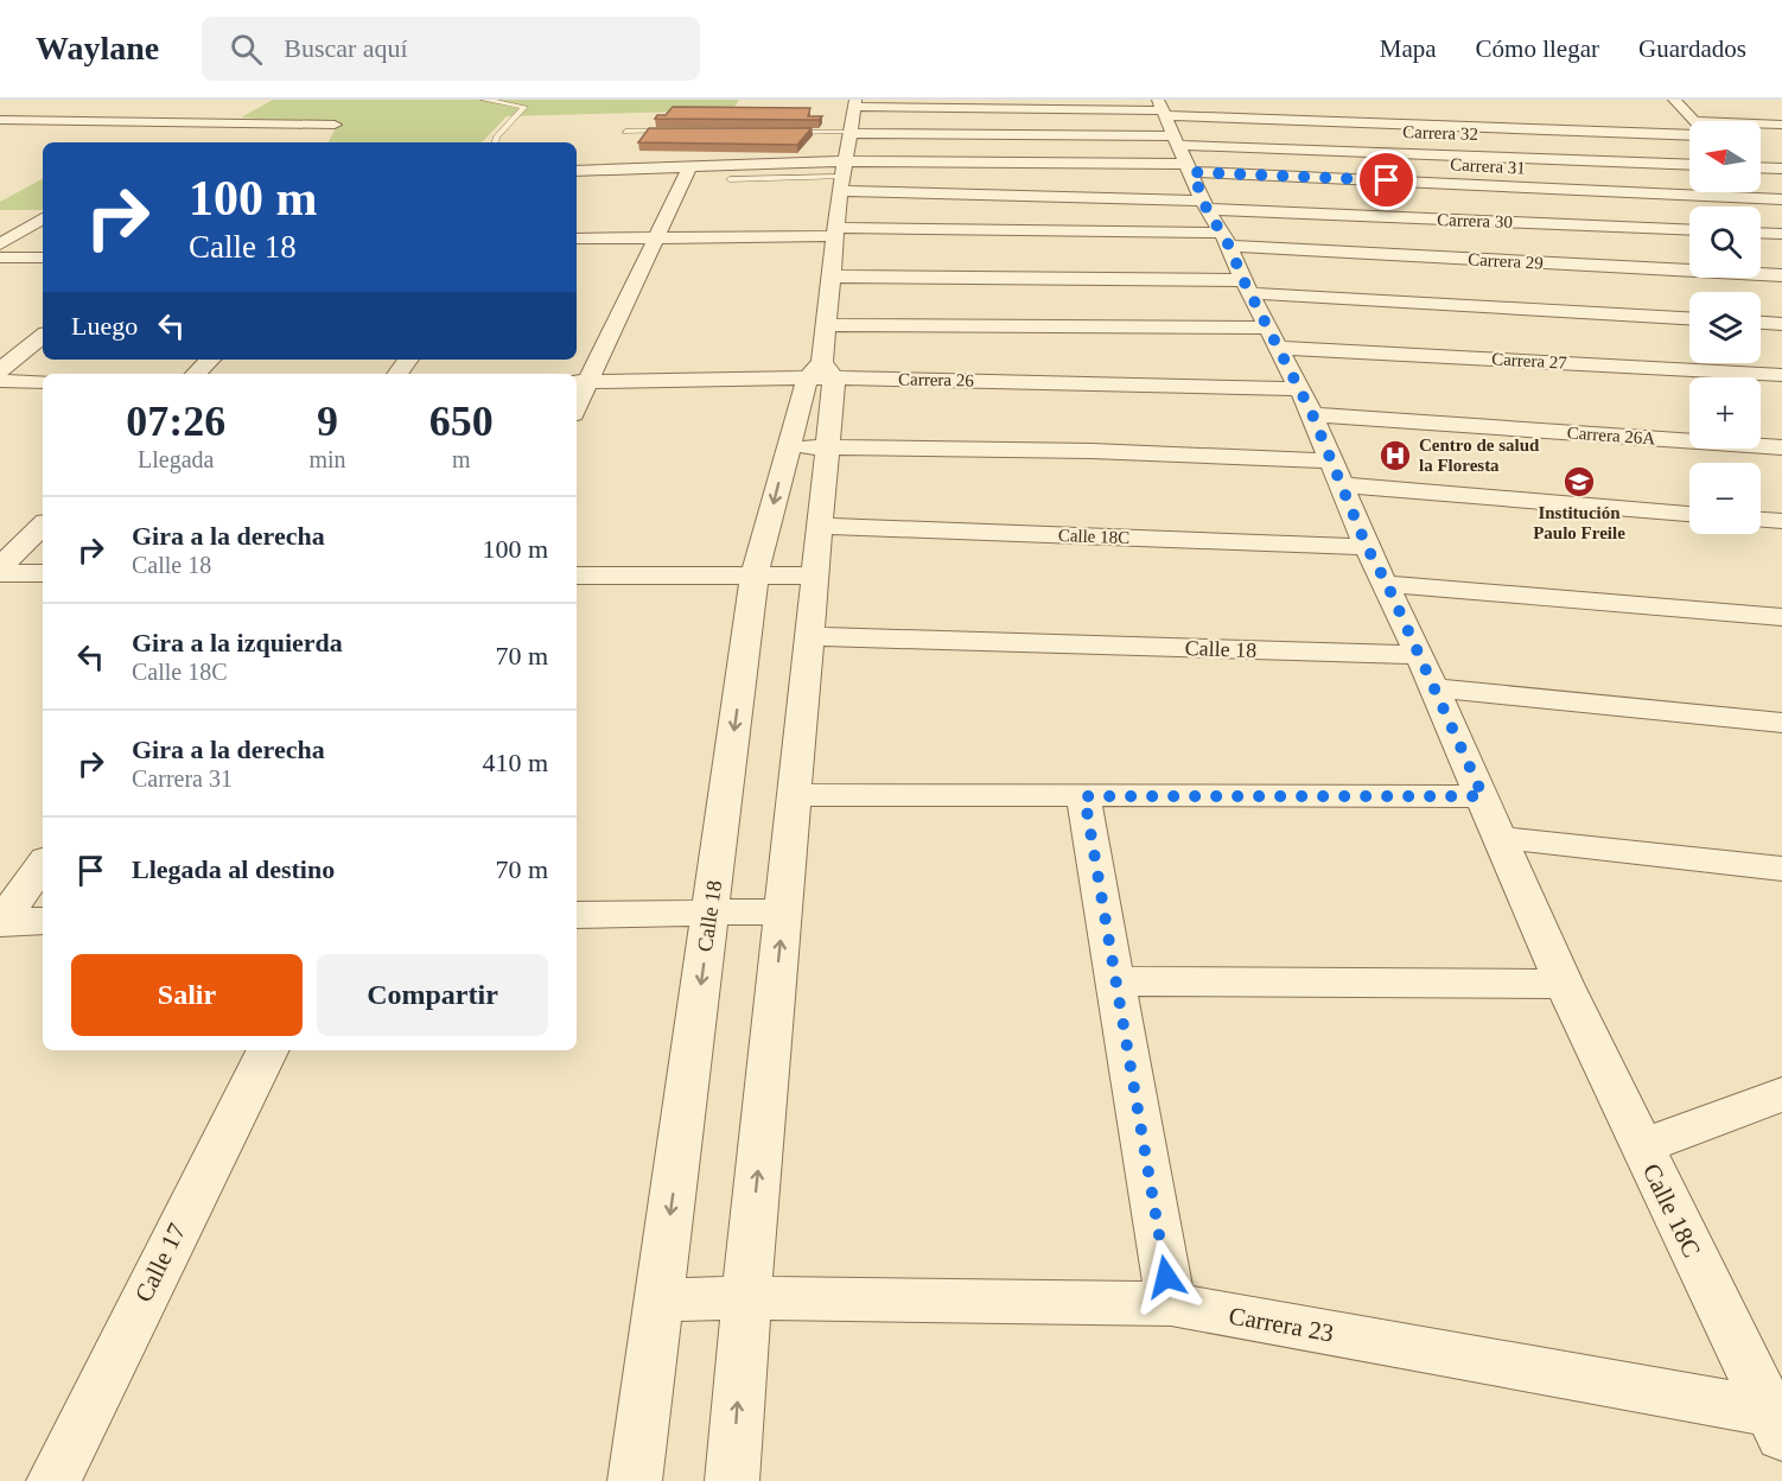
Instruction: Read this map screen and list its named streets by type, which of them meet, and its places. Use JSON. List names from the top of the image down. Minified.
{"streets":{"street":["Carrera 32","Carrera 31","Carrera 30","Carrera 29","Carrera 27","Carrera 26","Carrera 26A","Calle 18C","Calle 18","Calle 17","Carrera 23"]},"crossings":[["Carrera 32","Carrera 31"],["Carrera 32","Carrera 30"],["Carrera 32","Carrera 29"],["Carrera 32","Calle 18C"],["Carrera 31","Carrera 30"],["Carrera 31","Carrera 29"],["Carrera 31","Calle 18C"],["Carrera 30","Carrera 29"],["Carrera 30","Calle 18C"],["Carrera 29","Calle 18C"],["Carrera 27","Calle 18C"],["Carrera 27","Calle 18"],["Carrera 26","Carrera 26A"],["Carrera 26","Calle 18C"],["Carrera 26","Calle 18"],["Carrera 26A","Calle 18C"],["Calle 18C","Calle 18"],["Calle 18C","Carrera 23"],["Calle 18","Carrera 23"]],"places":{"hospital":["Centro de salud la Floresta"],"school or university":["Institución Paulo Freile"]},"north":"left","page":{"header":"Waylane","search":"Buscar aquí","nav":["Mapa","Cómo llegar","Guardados"],"map_buttons":["+","−"],"turn":["100 m","Calle 18"],"then":"Luego","eta":["07:26","Llegada","9","min","650","m"],"list":[{"name":"Gira a la derecha","note":"Calle 18","value":"100 m"},{"name":"Gira a la izquierda","note":"Calle 18C","value":"70 m"},{"name":"Gira a la derecha","note":"Carrera 31","value":"410 m"},{"name":"Llegada al destino","value":"70 m"}],"buttons":["Salir","Compartir"]}}
